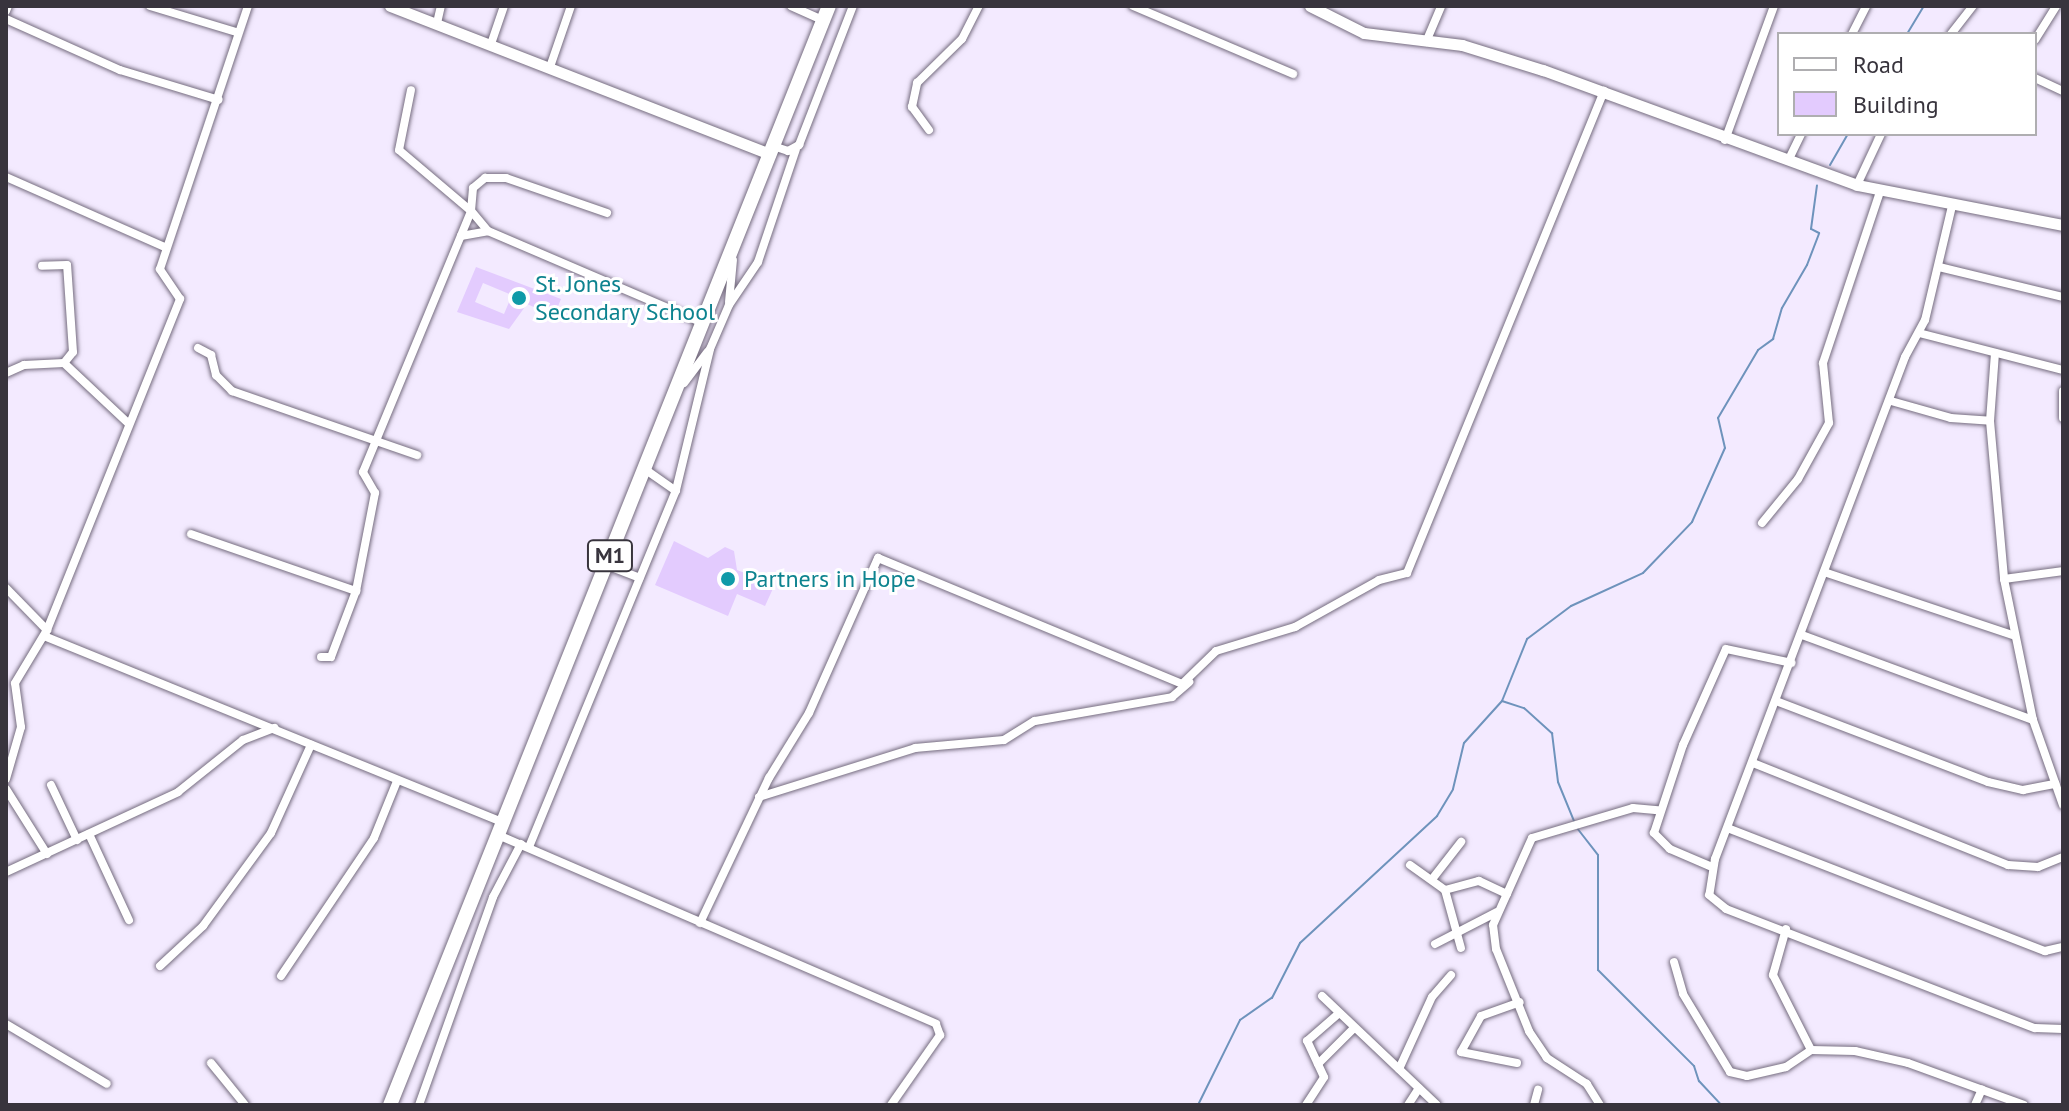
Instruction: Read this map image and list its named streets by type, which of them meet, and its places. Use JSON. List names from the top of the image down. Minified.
{"streets":{"highway":["M1"]},"places":["St. Jones Secondary School","Partners in Hope"],"legend":["Road","Building"]}
